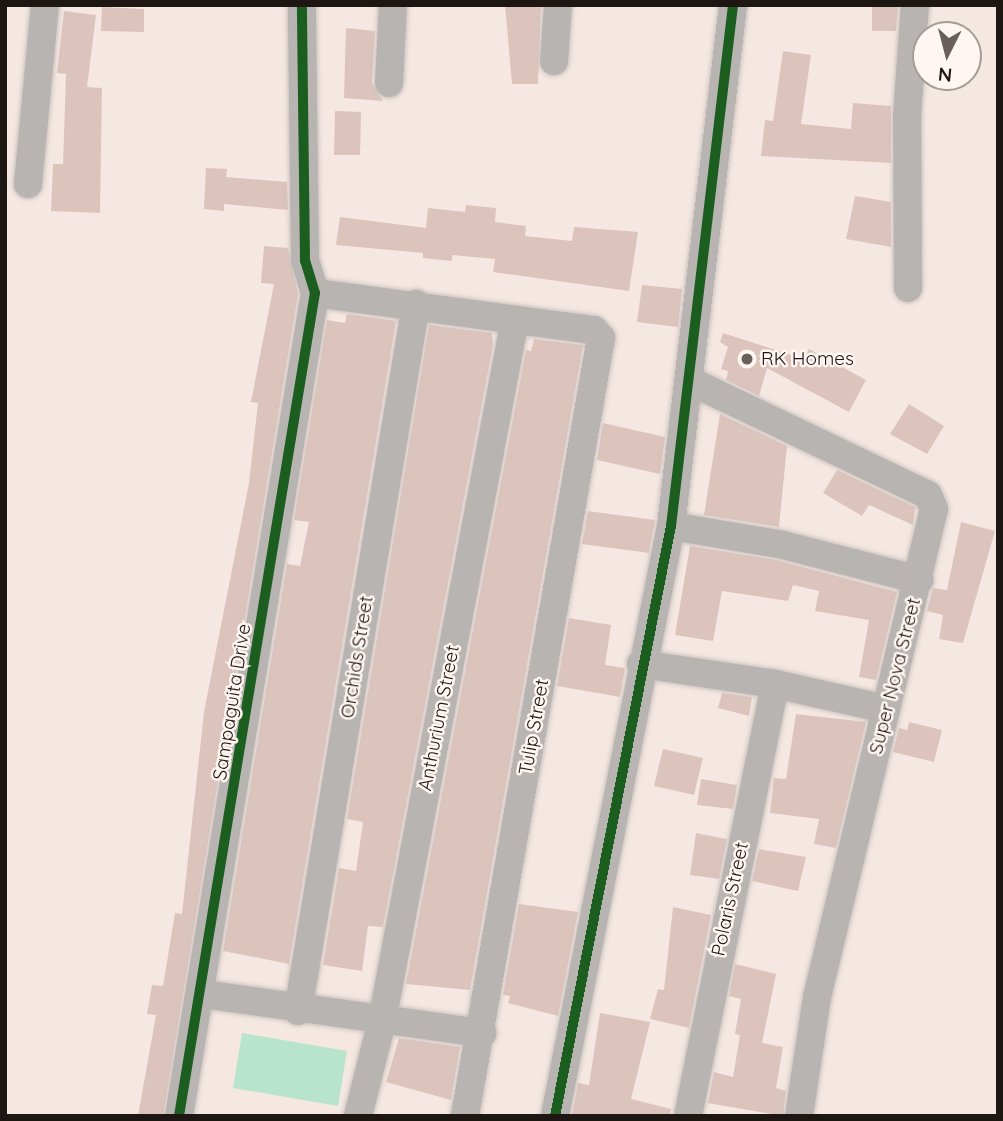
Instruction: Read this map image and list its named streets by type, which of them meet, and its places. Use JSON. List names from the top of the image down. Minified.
{"streets":{"street":["Orchids Street","Super Nova Street","Sampaguita Drive","Anthurium Street","Tulip Street","Polaris Street"]},"crossings":[["Anthurium Street","Tulip Street"]],"places":["RK Homes"],"north":"bottom"}
